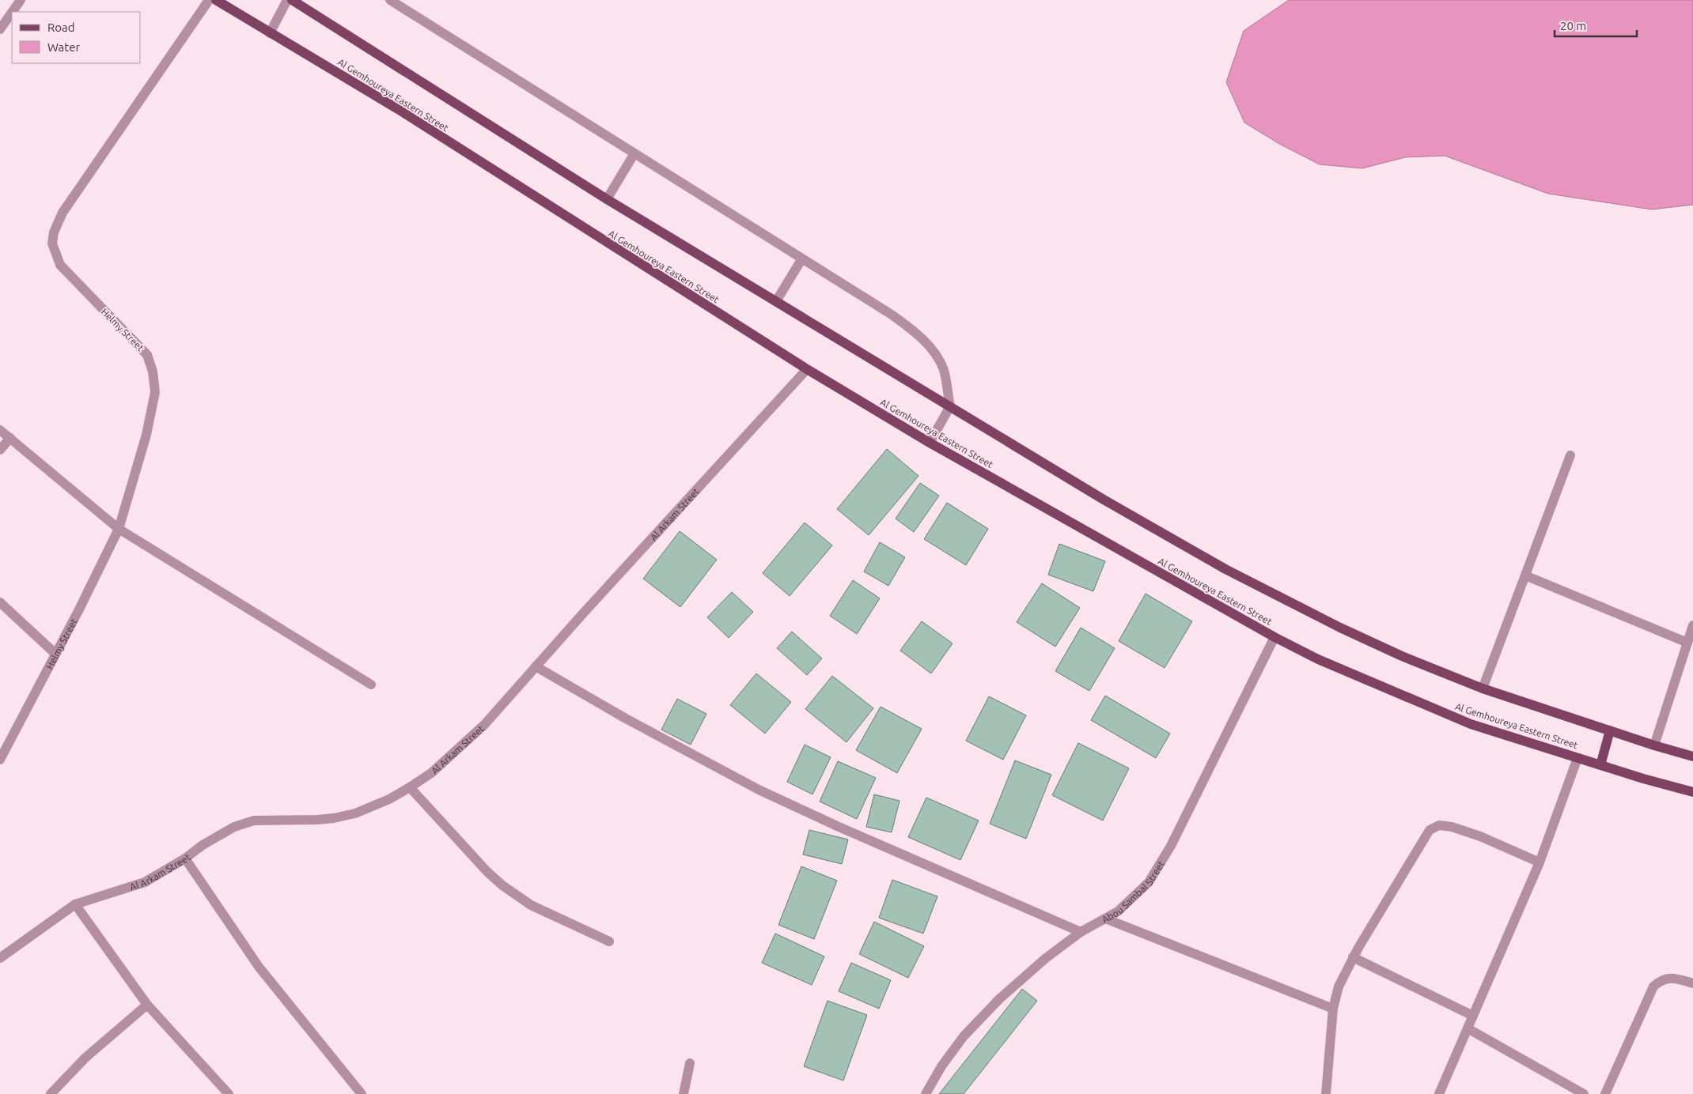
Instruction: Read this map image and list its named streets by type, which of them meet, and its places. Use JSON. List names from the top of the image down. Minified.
{"streets":{"main road":["Al Gemhoureya Eastern Street"],"street":["Helmy Street","Al Arkam Street","Abou Sambal Street"]},"crossings":[["Al Gemhoureya Eastern Street","Al Arkam Street"],["Al Gemhoureya Eastern Street","Abou Sambal Street"]],"legend":["Road","Water"],"scale_bar":"20 m"}
